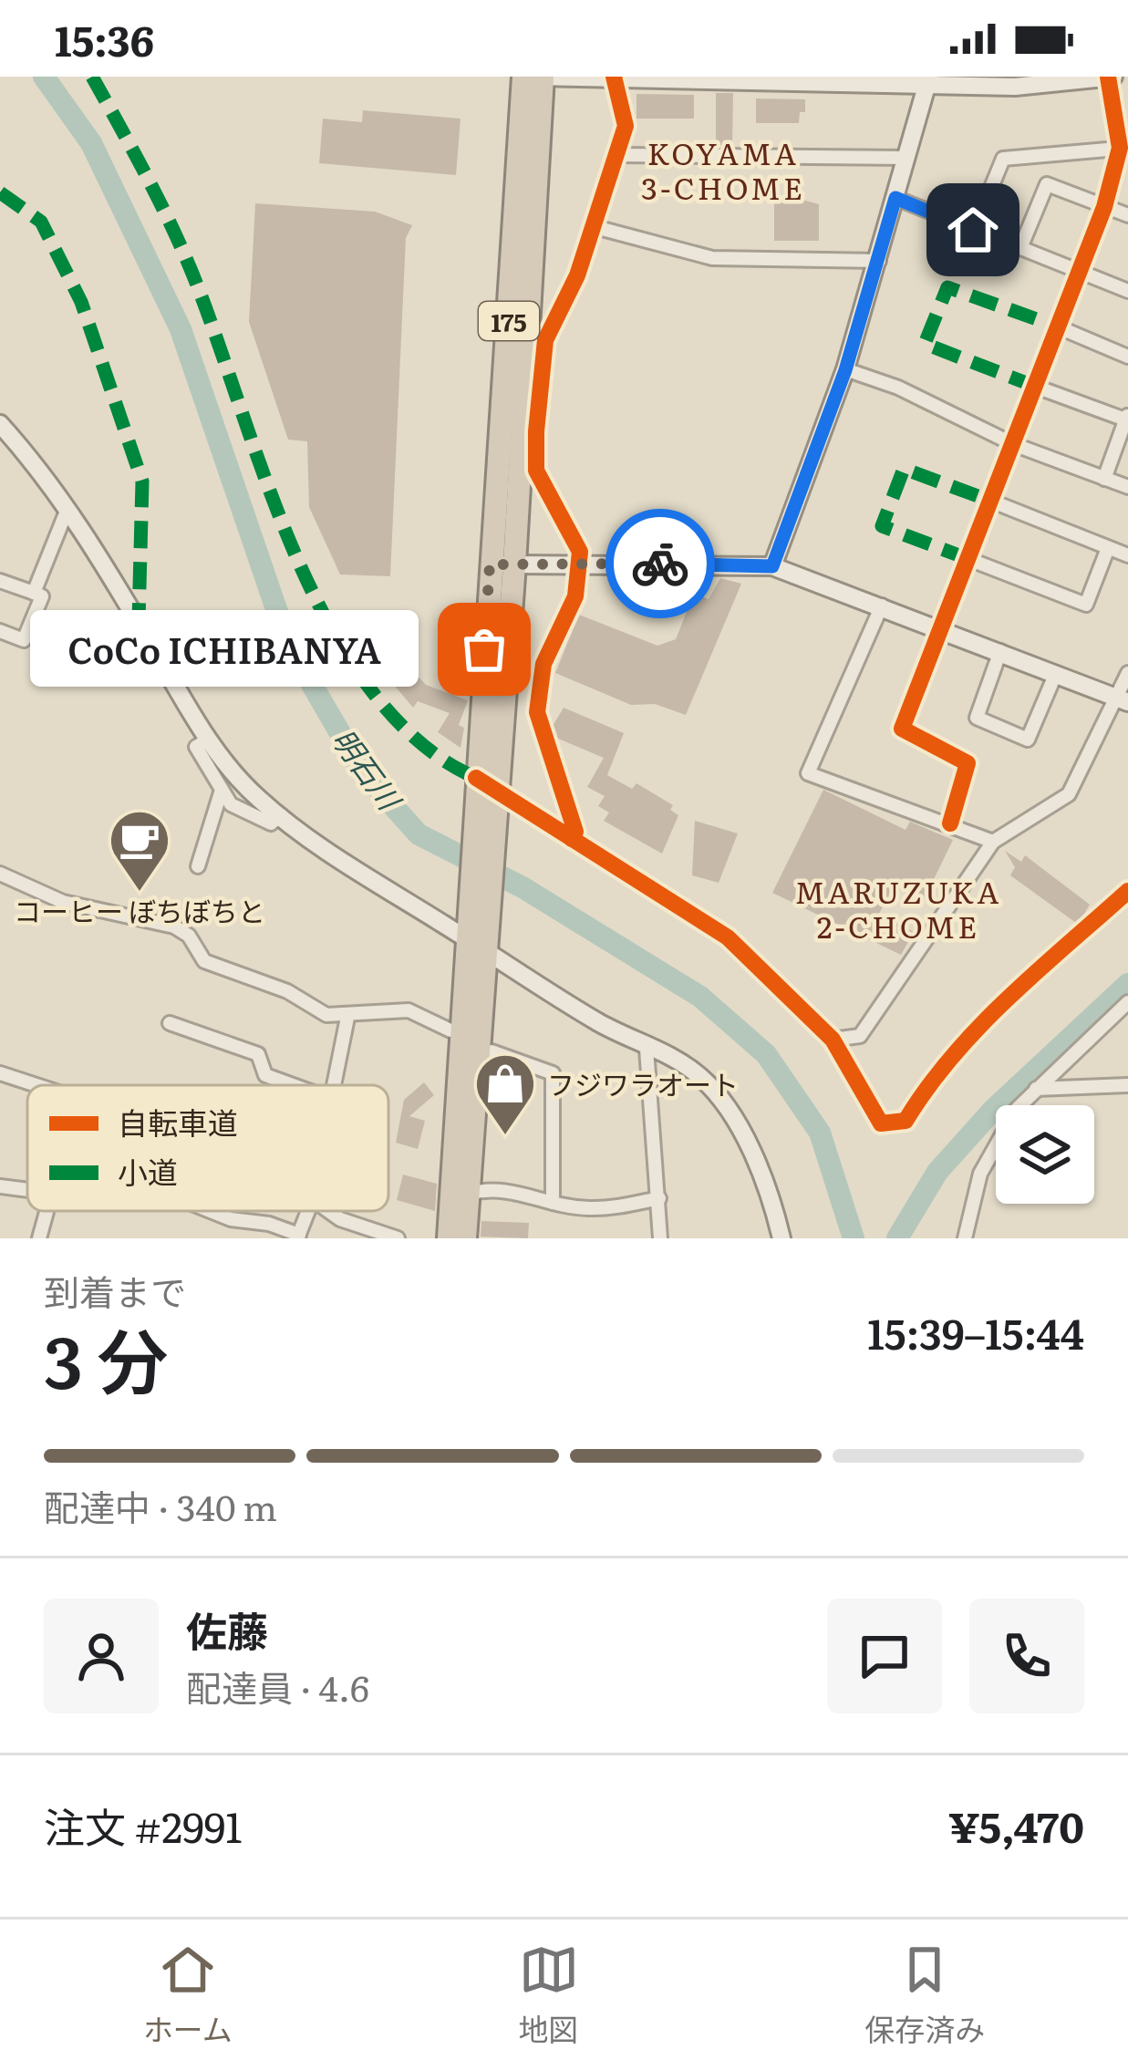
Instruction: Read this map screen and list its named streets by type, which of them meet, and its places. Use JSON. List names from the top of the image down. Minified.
{"streets":{"highway":["175"]},"districts":["KOYAMA 3-CHOME","MARUZUKA 2-CHOME"],"water":["明石川"],"places":{"other":["CoCo ICHIBANYA"],"cafe":["コーヒー ぼちぼちと"],"shop":["フジワラオート"]},"legend":["自転車道","小道"],"page":{"status":"15:36","bubble":"CoCo ICHIBANYA","heading":["3 分","到着まで","15:39–15:44"],"panel":["佐藤","配達員 · 4.6","注文 #2991","¥5,470"],"bar":"配達中 · 340 m","tabs":["ホーム","地図","保存済み"]}}
